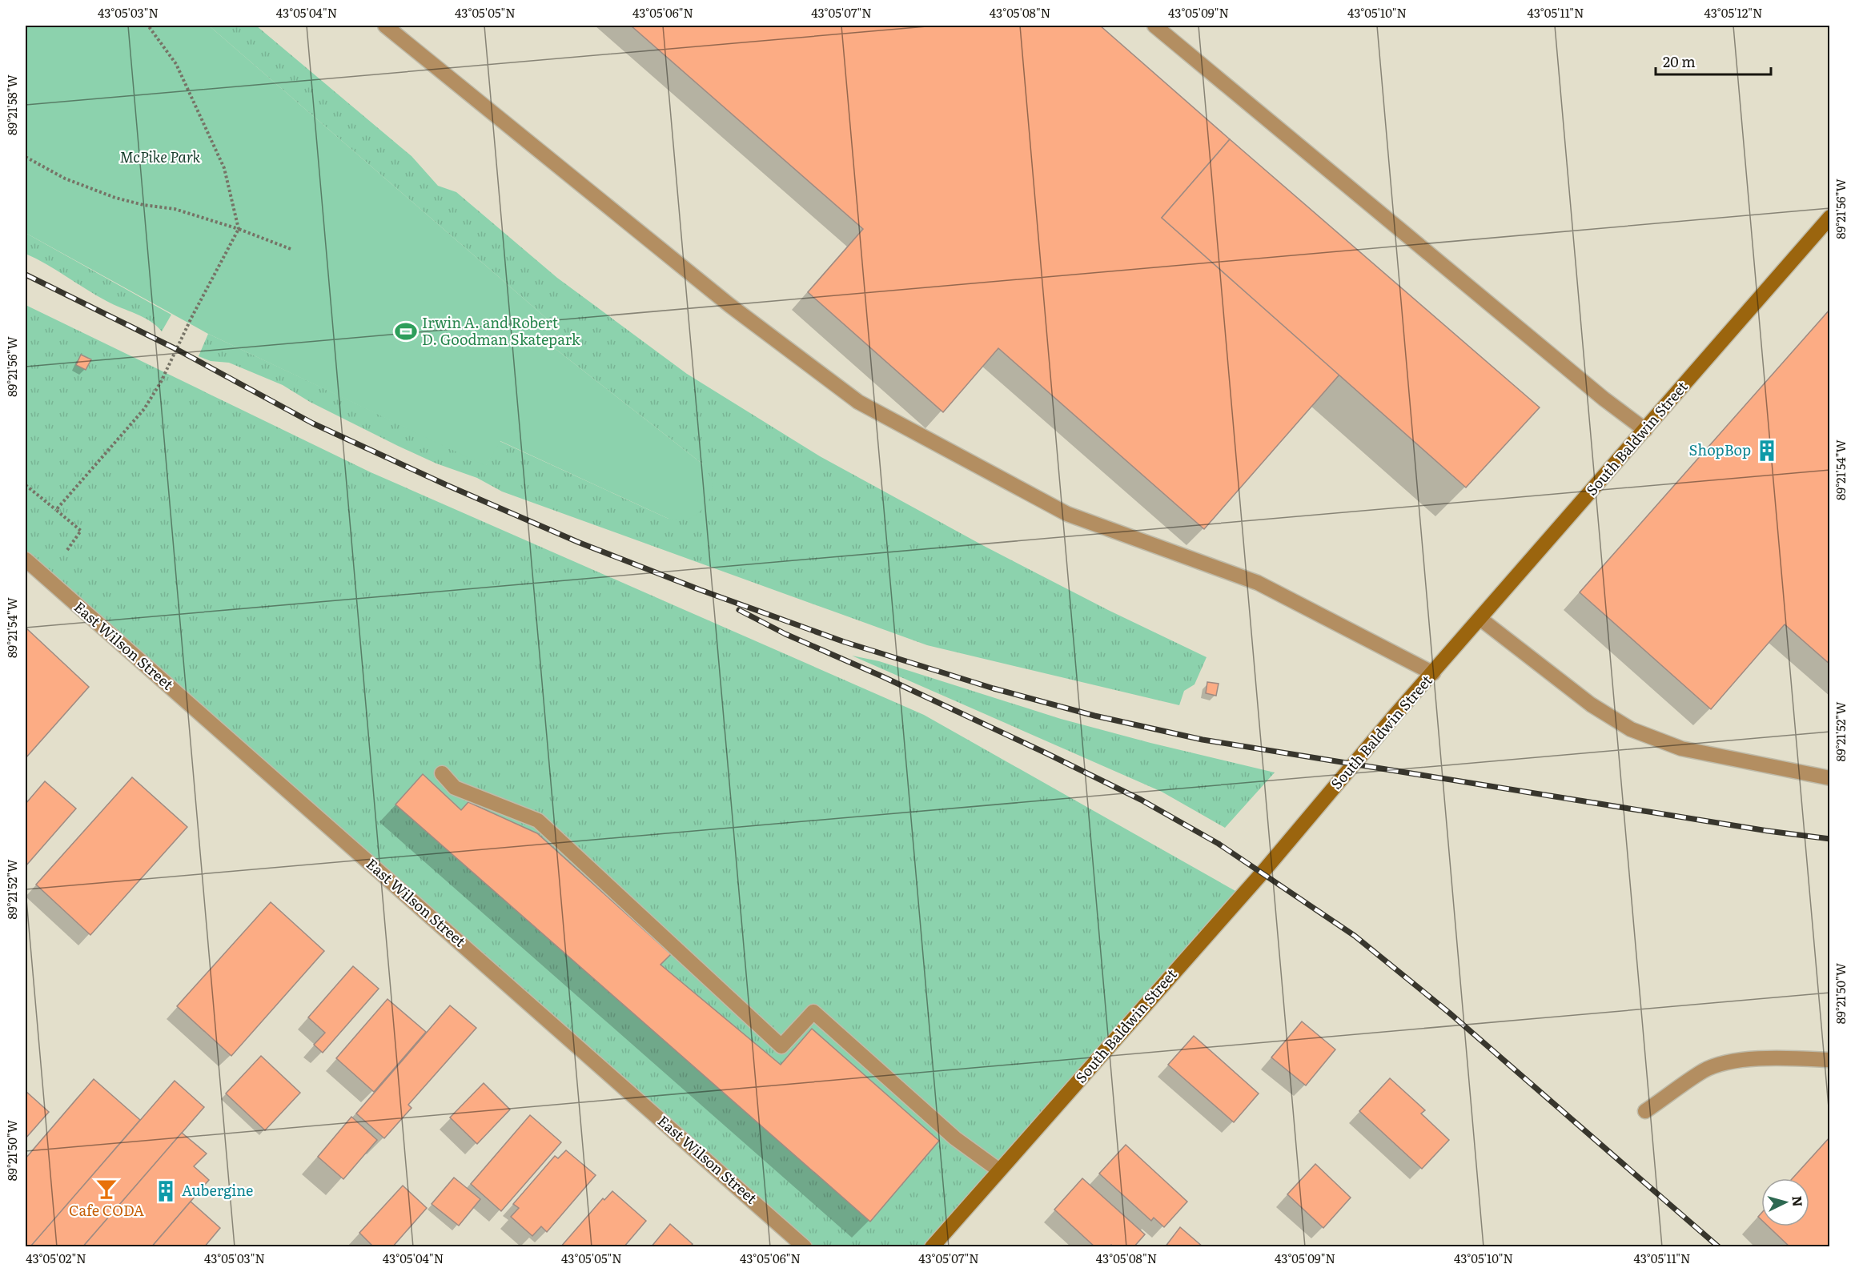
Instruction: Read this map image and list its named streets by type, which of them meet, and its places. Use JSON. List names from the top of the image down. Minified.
{"streets":{"street":["South Baldwin Street","East Wilson Street"]},"parks":["McPike Park"],"places":{"sports":["Irwin A. and Robert D. Goodman Skatepark"],"building":["ShopBop","Aubergine"],"bar":["Cafe CODA"]},"scale_bar":"20 m","north":"right","coordinates":["43°05'03\"N","43°05'04\"N","43°05'05\"N","43°05'06\"N","43°05'07\"N","43°05'08\"N","43°05'09\"N","43°05'10\"N","43°05'11\"N","43°05'12\"N","89°21'58\"W","89°21'56\"W","89°21'54\"W","89°21'52\"W","89°21'50\"W","43°05'02\"N"]}
